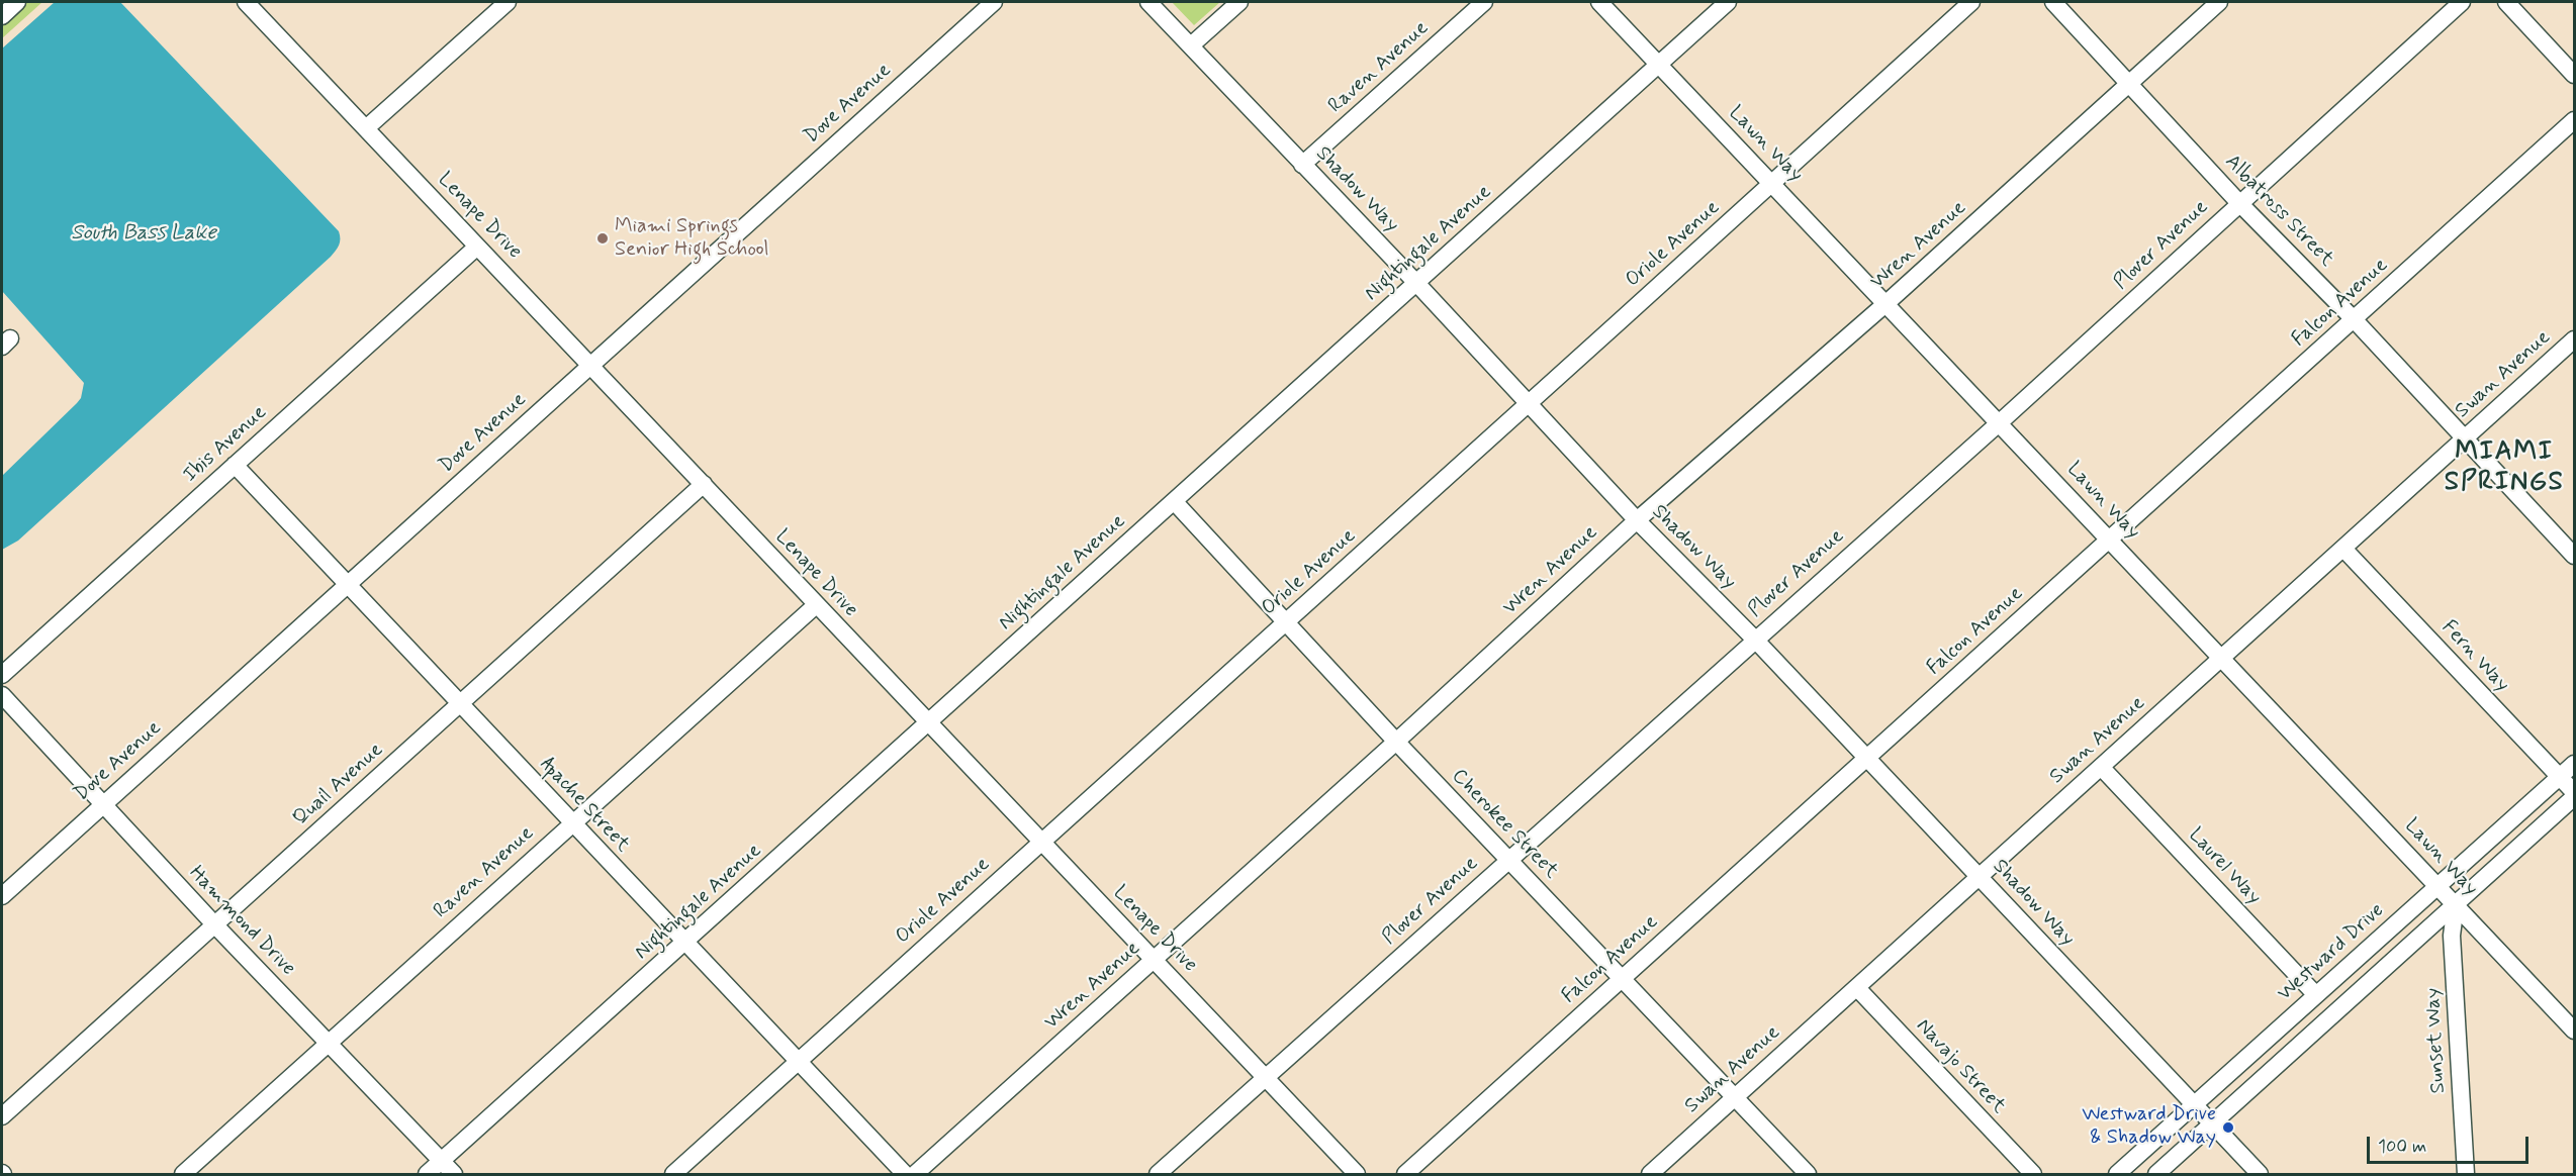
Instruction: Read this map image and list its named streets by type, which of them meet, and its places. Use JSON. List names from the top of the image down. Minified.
{"streets":{"street":["Raven Avenue","Dove Avenue","Lawn Way","Shadow Way","Albatross Street","Lenape Drive","Nightingale Avenue","Oriole Avenue","Wren Avenue","Plover Avenue","Falcon Avenue","Swan Avenue","Ibis Avenue","Fern Way","Quail Avenue","Apache Street","Cherokee Street","Laurel Way","Hammond Drive","Westward Drive","Sunset Way","Navajo Street"]},"crossings":[["Raven Avenue","Shadow Way"],["Raven Avenue","Lenape Drive"],["Raven Avenue","Apache Street"],["Raven Avenue","Hammond Drive"],["Dove Avenue","Lenape Drive"],["Dove Avenue","Apache Street"],["Dove Avenue","Hammond Drive"],["Lawn Way","Nightingale Avenue"],["Lawn Way","Oriole Avenue"],["Lawn Way","Wren Avenue"],["Lawn Way","Plover Avenue"],["Lawn Way","Falcon Avenue"],["Lawn Way","Swan Avenue"],["Lawn Way","Westward Drive"],["Lawn Way","Sunset Way"],["Shadow Way","Nightingale Avenue"],["Shadow Way","Oriole Avenue"],["Shadow Way","Wren Avenue"],["Shadow Way","Plover Avenue"],["Shadow Way","Falcon Avenue"],["Shadow Way","Swan Avenue"],["Shadow Way","Westward Drive"],["Albatross Street","Wren Avenue"],["Albatross Street","Plover Avenue"],["Albatross Street","Falcon Avenue"],["Albatross Street","Swan Avenue"],["Lenape Drive","Nightingale Avenue"],["Lenape Drive","Oriole Avenue"],["Lenape Drive","Wren Avenue"],["Lenape Drive","Plover Avenue"],["Lenape Drive","Ibis Avenue"],["Lenape Drive","Quail Avenue"],["Nightingale Avenue","Apache Street"],["Nightingale Avenue","Cherokee Street"],["Nightingale Avenue","Hammond Drive"],["Oriole Avenue","Apache Street"],["Oriole Avenue","Cherokee Street"],["Wren Avenue","Cherokee Street"],["Plover Avenue","Cherokee Street"],["Falcon Avenue","Cherokee Street"],["Swan Avenue","Fern Way"],["Swan Avenue","Cherokee Street"],["Swan Avenue","Laurel Way"],["Swan Avenue","Navajo Street"],["Ibis Avenue","Apache Street"],["Fern Way","Westward Drive"],["Quail Avenue","Apache Street"],["Quail Avenue","Hammond Drive"],["Laurel Way","Westward Drive"]],"districts":["MIAMI SPRINGS"],"water":["South Bass Lake"],"places":["Miami Springs Senior High School","Westward Drive & Shadow Way"],"scale_bar":"100 m"}
